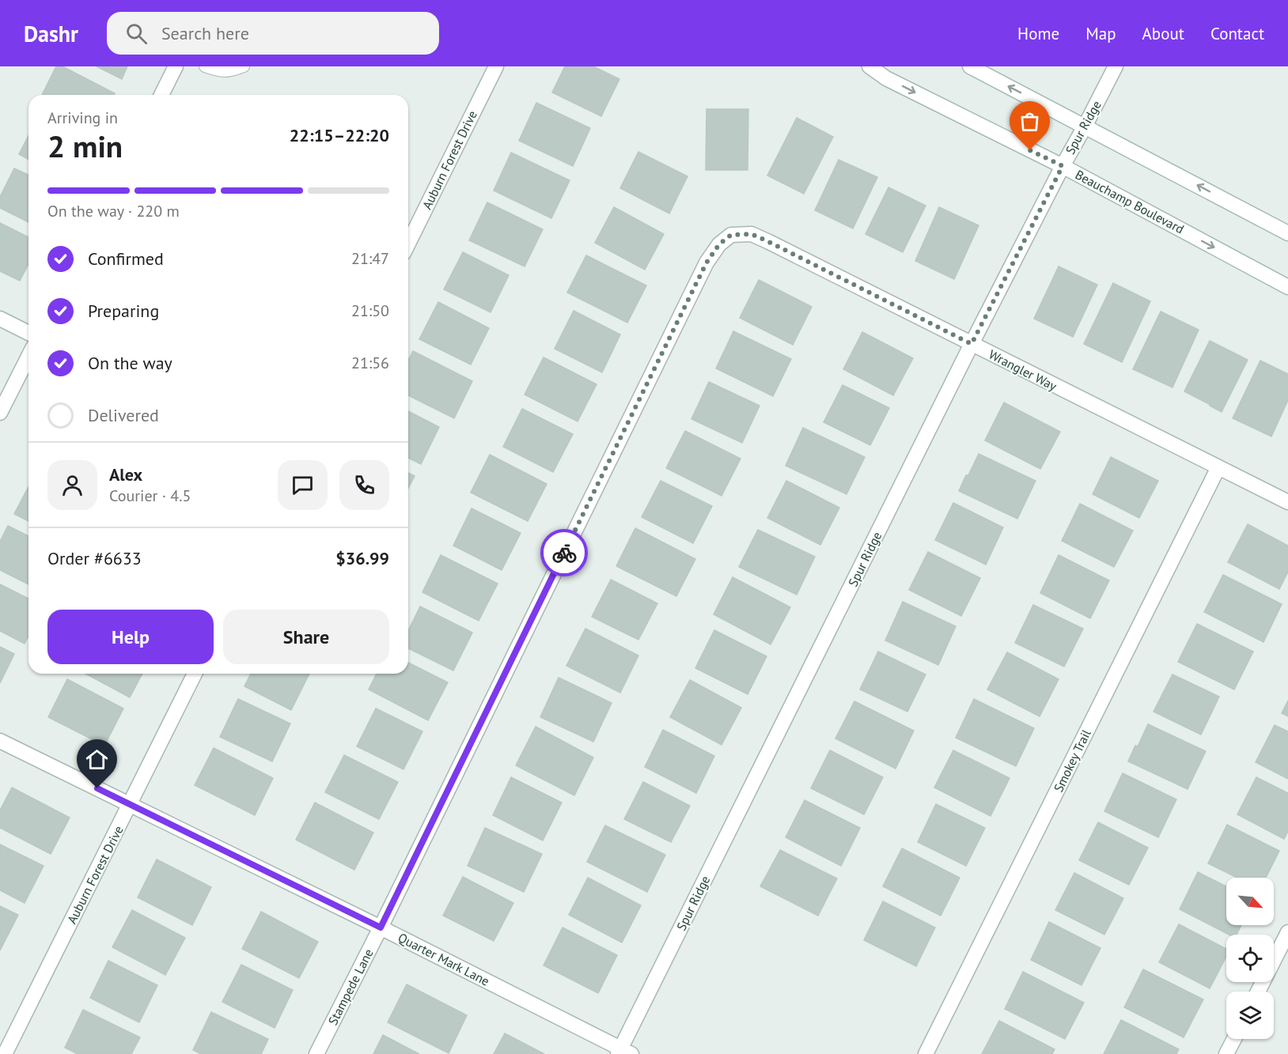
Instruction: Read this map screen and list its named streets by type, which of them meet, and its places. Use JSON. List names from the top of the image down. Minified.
{"streets":{"street":["Spur Ridge","Auburn Forest Drive","Beauchamp Boulevard","Wrangler Way","Smokey Trail","Quarter Mark Lane","Stampede Lane"]},"crossings":[["Spur Ridge","Beauchamp Boulevard"],["Spur Ridge","Wrangler Way"],["Spur Ridge","Quarter Mark Lane"],["Auburn Forest Drive","Quarter Mark Lane"],["Wrangler Way","Smokey Trail"],["Wrangler Way","Stampede Lane"],["Quarter Mark Lane","Stampede Lane"]],"north":"bottom right","page":{"header":"Dashr","search":"Search here","nav":["Home","Map","About","Contact"],"heading":["2 min","Arriving in","22:15–22:20"],"panel":["Alex","Courier · 4.5","Order #6633","$36.99"],"bar":"On the way · 220 m","list":[["Confirmed","21:47"],["Preparing","21:50"],["On the way","21:56"],"Delivered"],"buttons":["Help","Share"]}}
